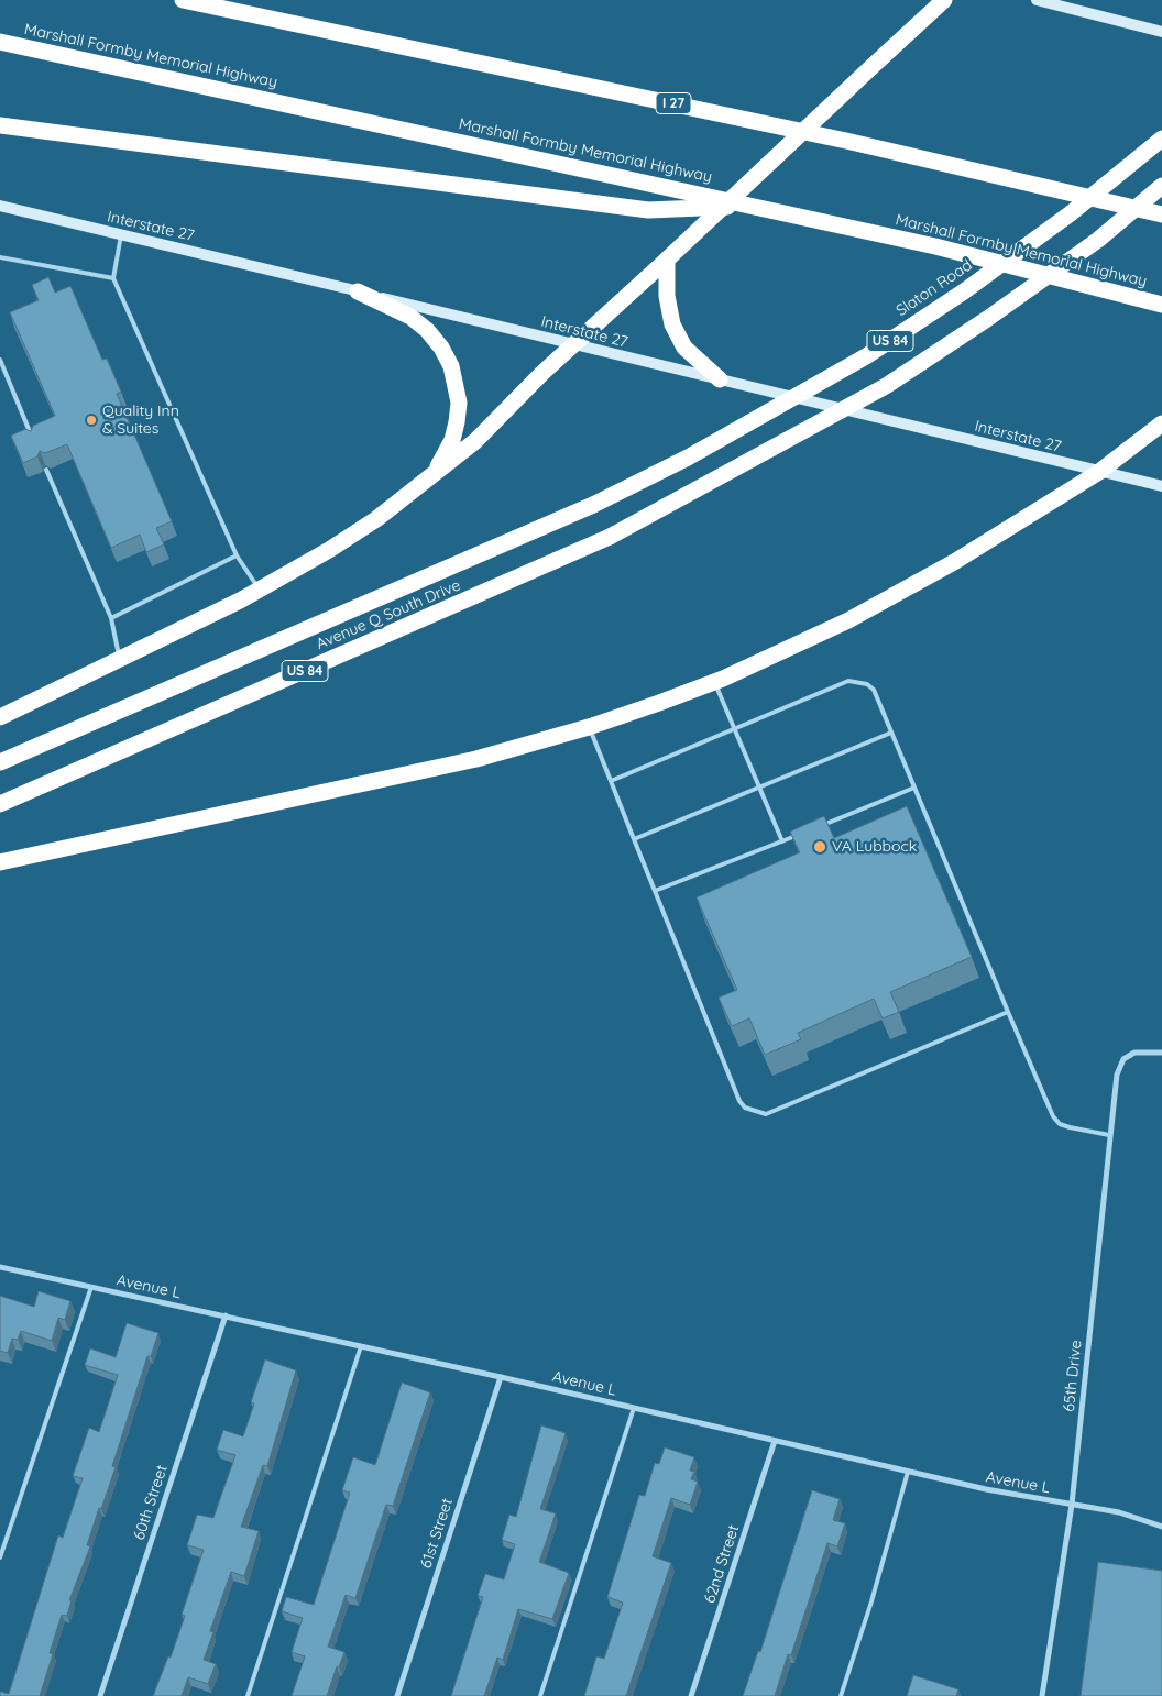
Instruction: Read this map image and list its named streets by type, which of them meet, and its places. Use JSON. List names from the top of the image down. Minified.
{"streets":{"highway":["Marshall Formby Memorial Highway","I 27","Slaton Road","US 84","Avenue Q South Drive"],"main road":["Interstate 27"],"street":["Avenue L","65th Drive","60th Street","61st Street","62nd Street"]},"crossings":[["Slaton Road","Avenue Q South Drive"],["Avenue L","65th Drive"],["Avenue L","60th Street"],["Avenue L","61st Street"],["Avenue L","62nd Street"]],"places":["Quality Inn & Suites","VA Lubbock"]}
